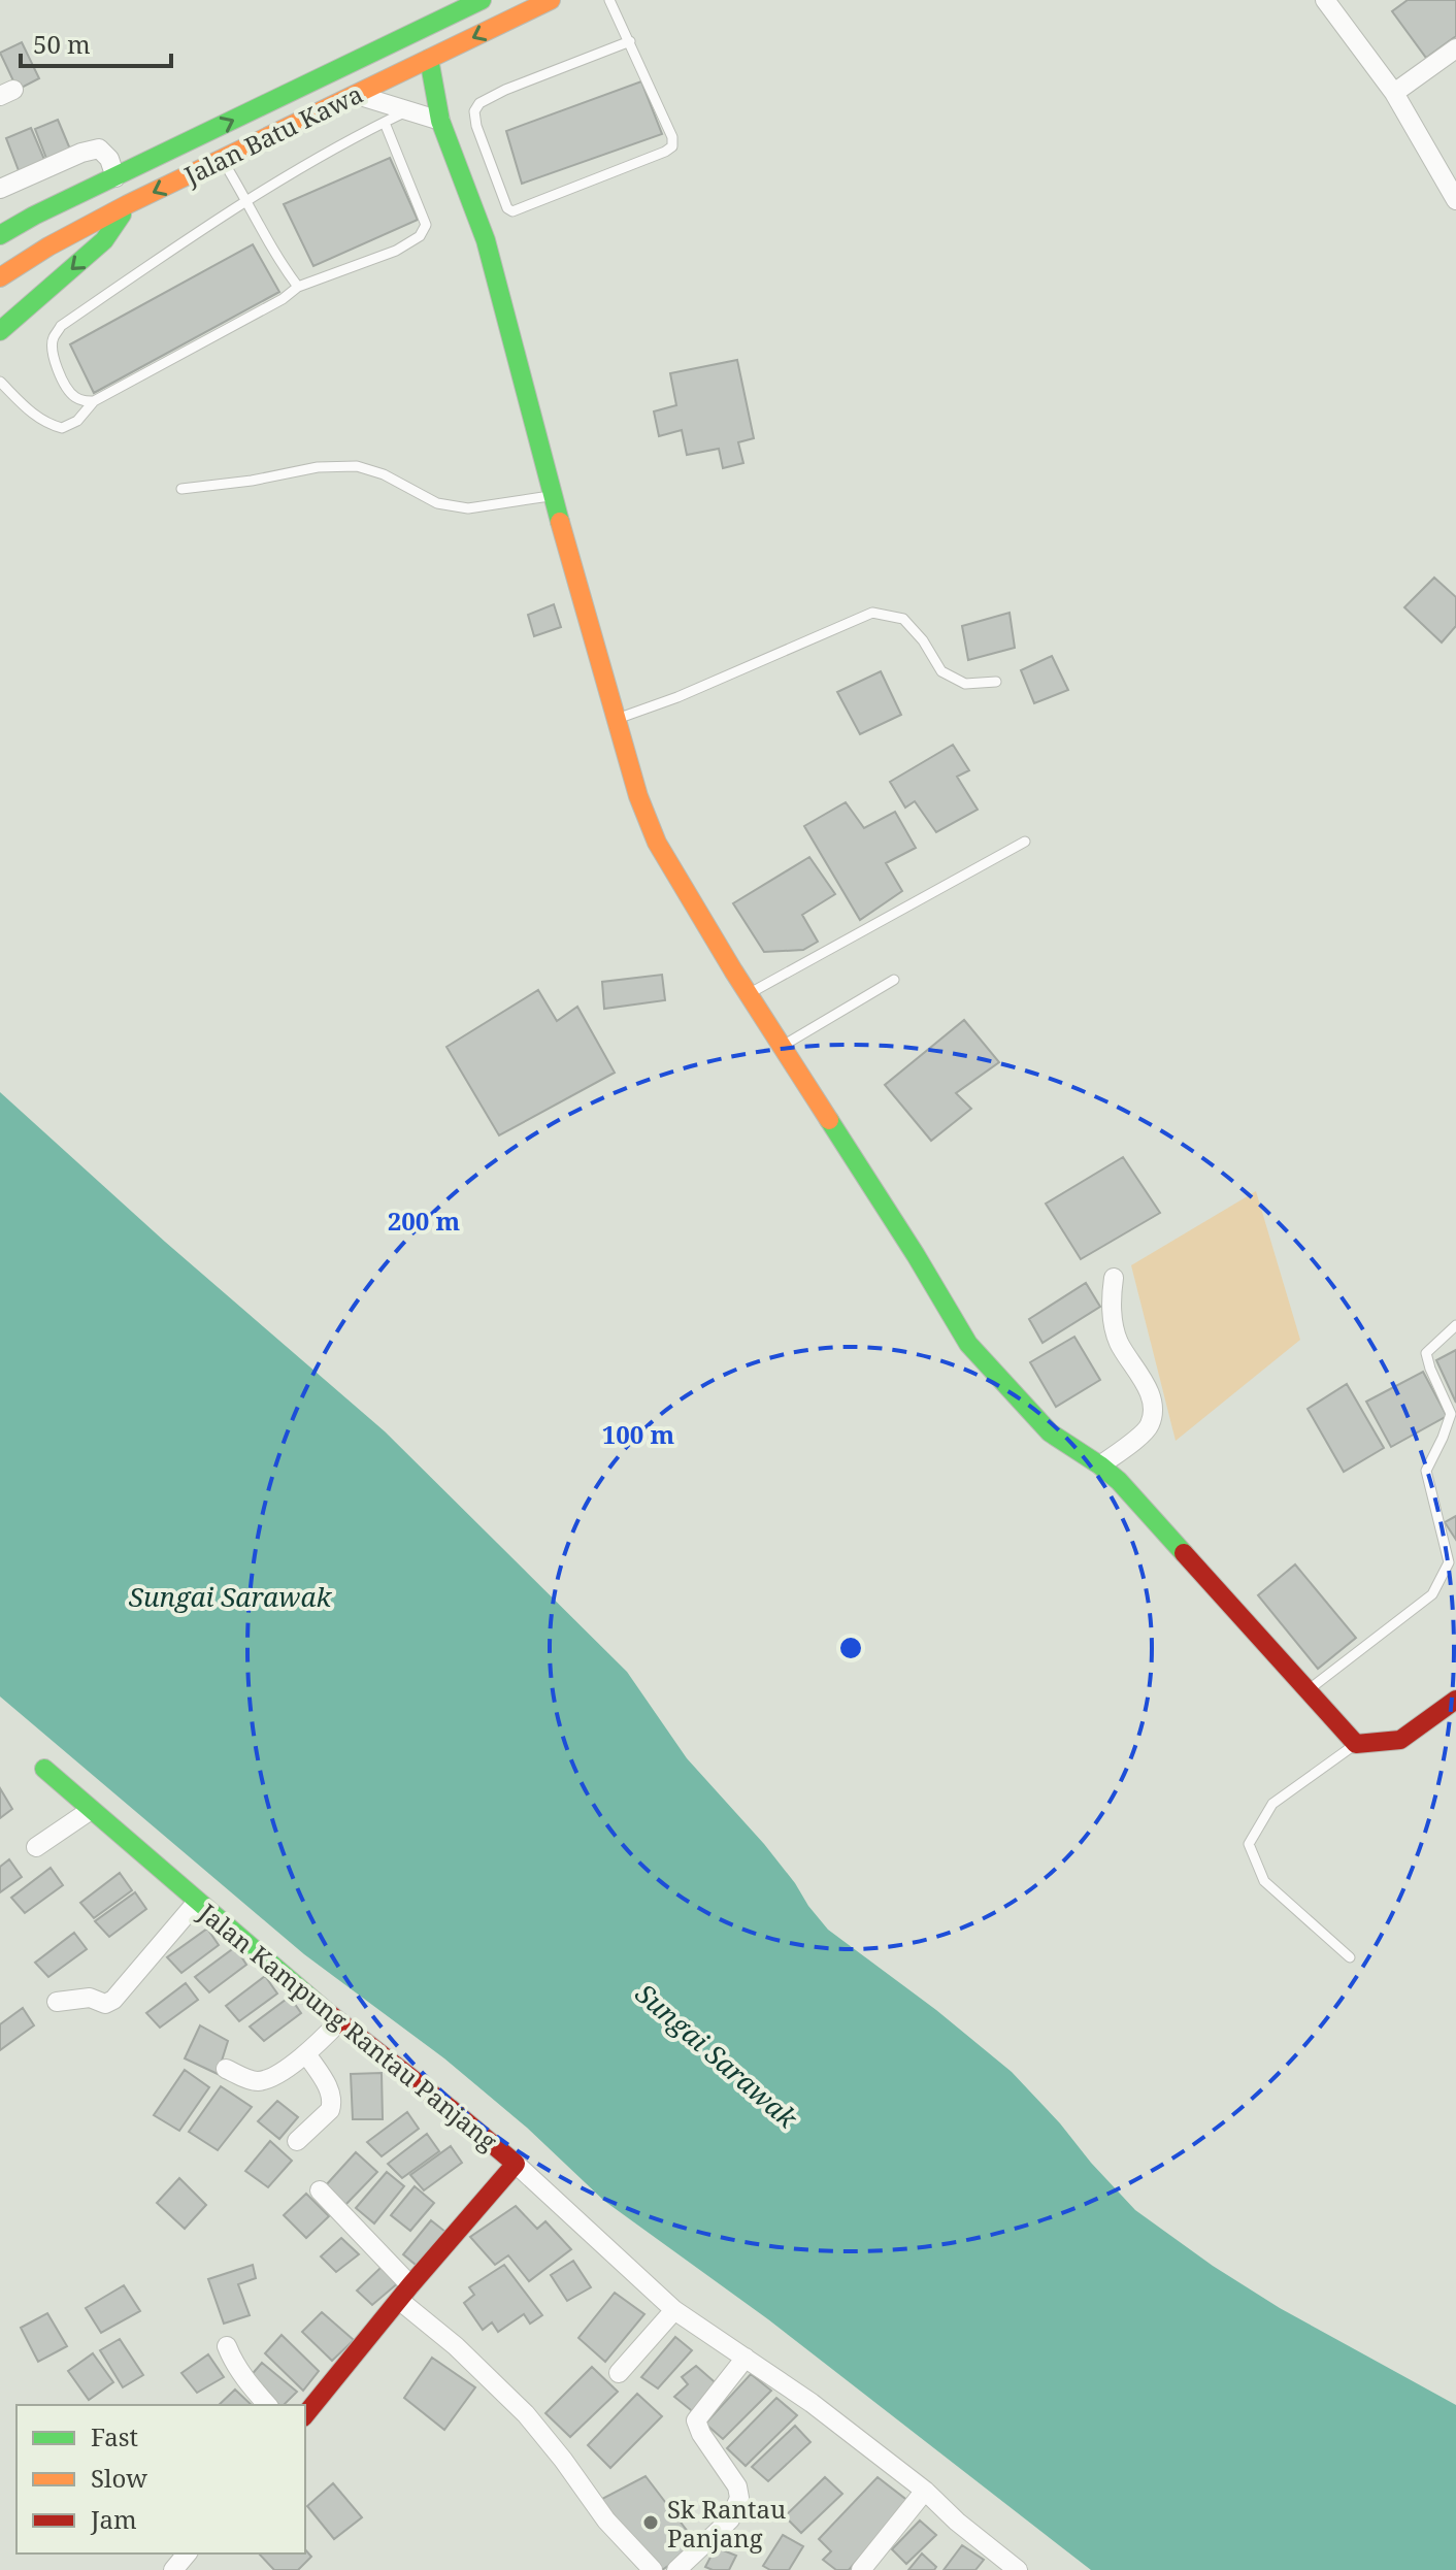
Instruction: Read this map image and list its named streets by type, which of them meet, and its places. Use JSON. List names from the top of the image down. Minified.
{"streets":{"main road":["Jalan Batu Kawa","Jalan Kampung Rantau Panjang"]},"water":["Sungai Sarawak"],"places":["Sk Rantau Panjang"],"legend":["Fast","Slow","Jam"],"scale_bar":"50 m","rings":["200 m","100 m"]}
